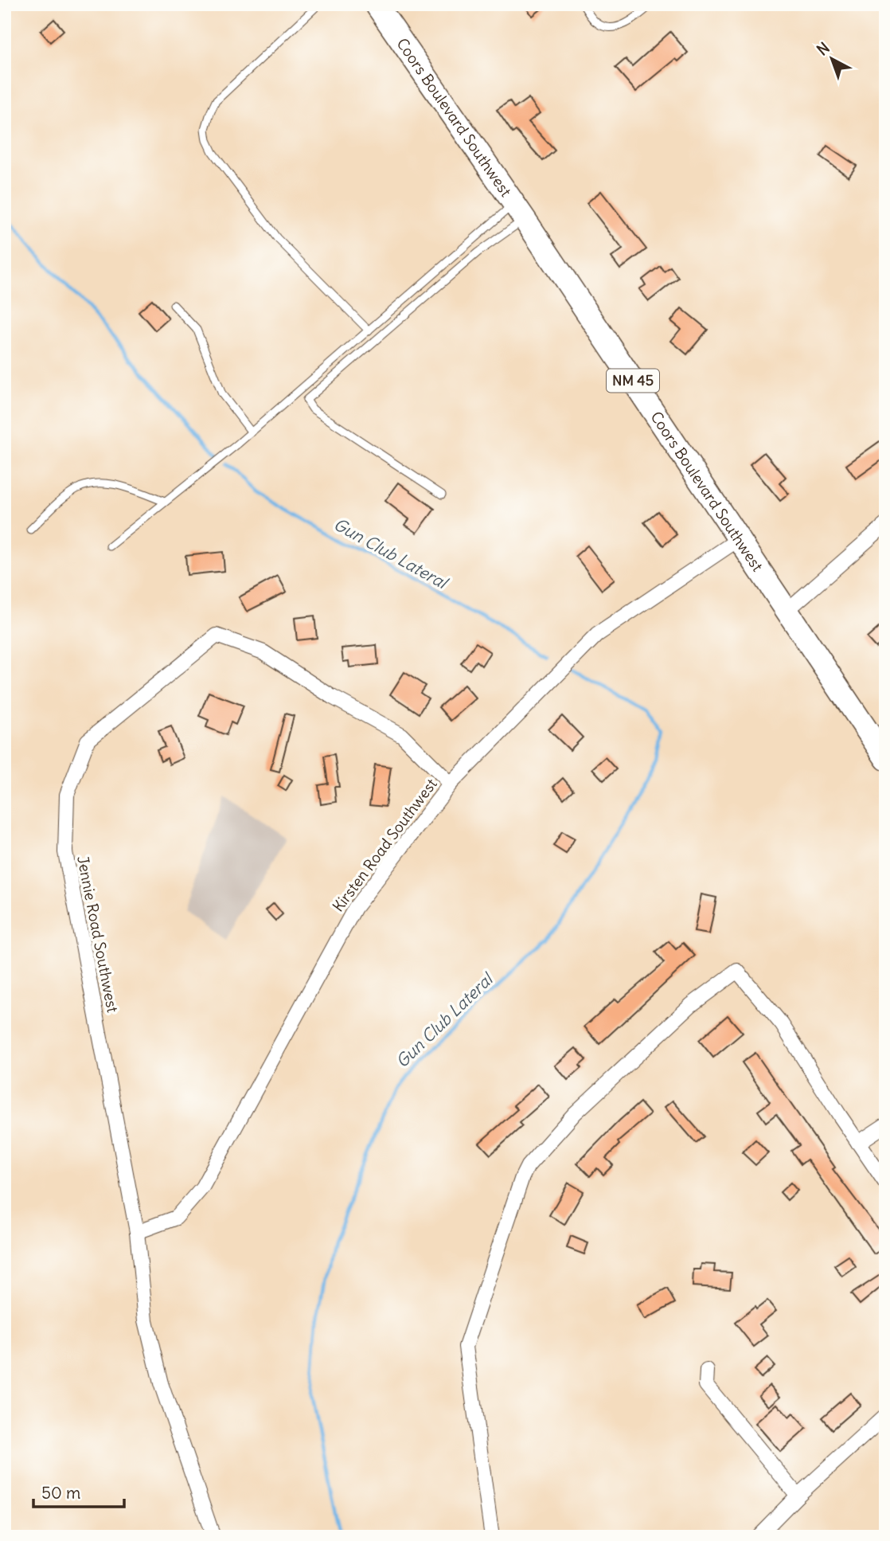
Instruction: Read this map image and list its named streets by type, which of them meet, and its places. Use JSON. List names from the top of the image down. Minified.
{"streets":{"main road":["Coors Boulevard Southwest","NM 45"],"street":["Kirsten Road Southwest","Jennie Road Southwest"]},"crossings":[["Coors Boulevard Southwest","Kirsten Road Southwest"],["Kirsten Road Southwest","Jennie Road Southwest"]],"water":["Gun Club Lateral"],"scale_bar":"50 m","north":"top left"}
